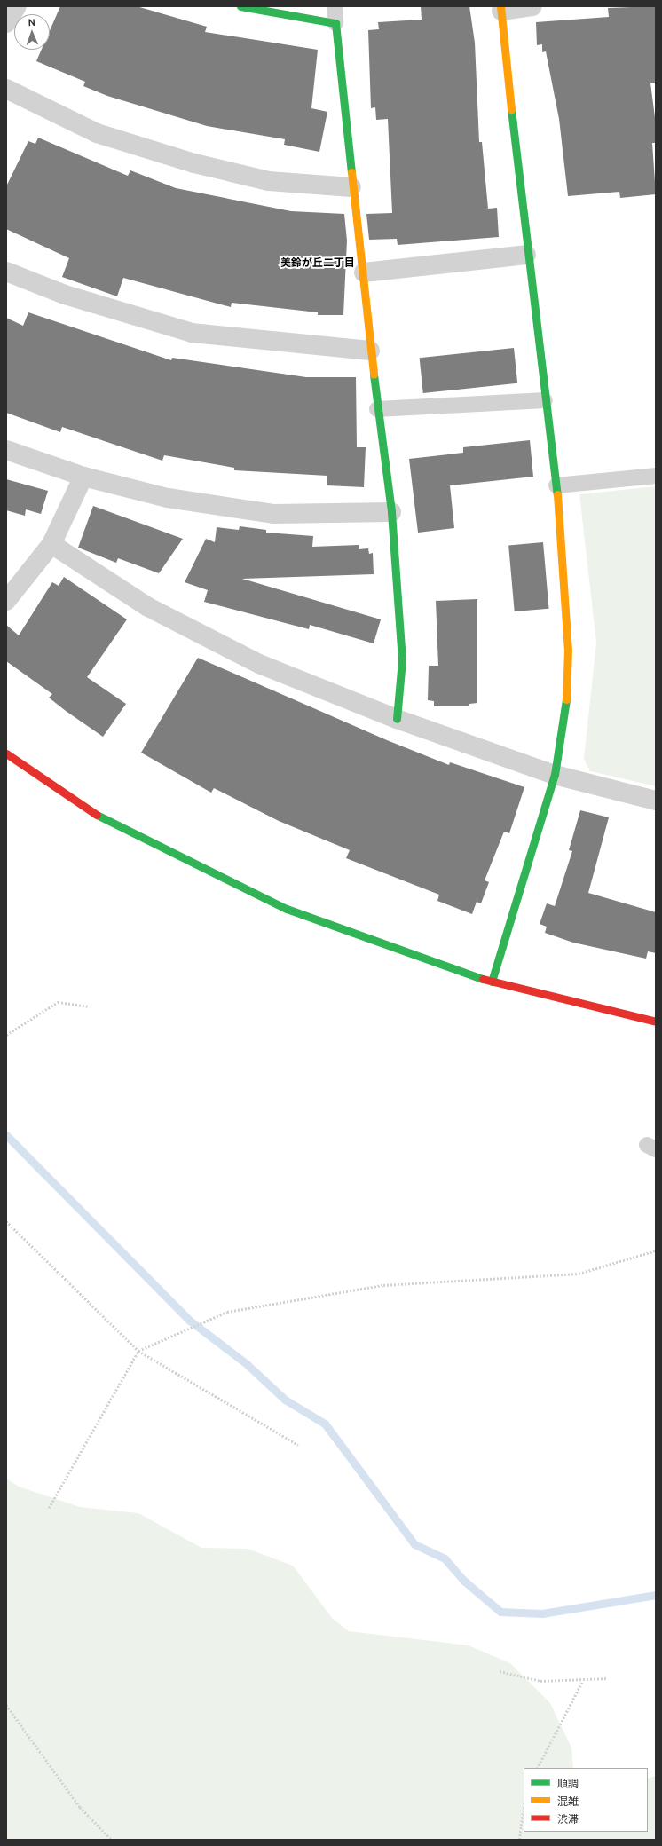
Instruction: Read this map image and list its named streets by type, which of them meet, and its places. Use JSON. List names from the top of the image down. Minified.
{"districts":["美鈴が丘二丁目"],"legend":["順調","混雑","渋滞"],"north":"top"}
